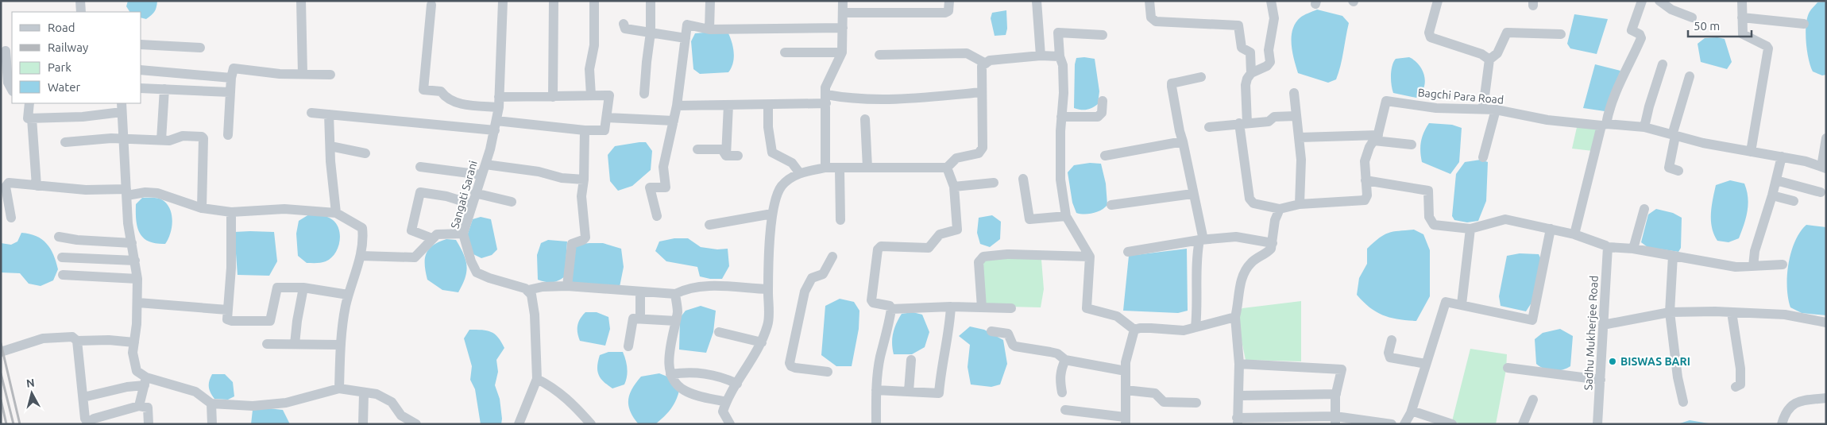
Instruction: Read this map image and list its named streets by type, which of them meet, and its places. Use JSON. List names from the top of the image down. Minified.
{"streets":{"street":["Bagchi Para Road","Sangati Sarani","Sadhu Mukherjee Road"]},"places":["BISWAS BARI"],"legend":["Road","Railway","Park","Water"],"scale_bar":"50 m","north":"top"}
